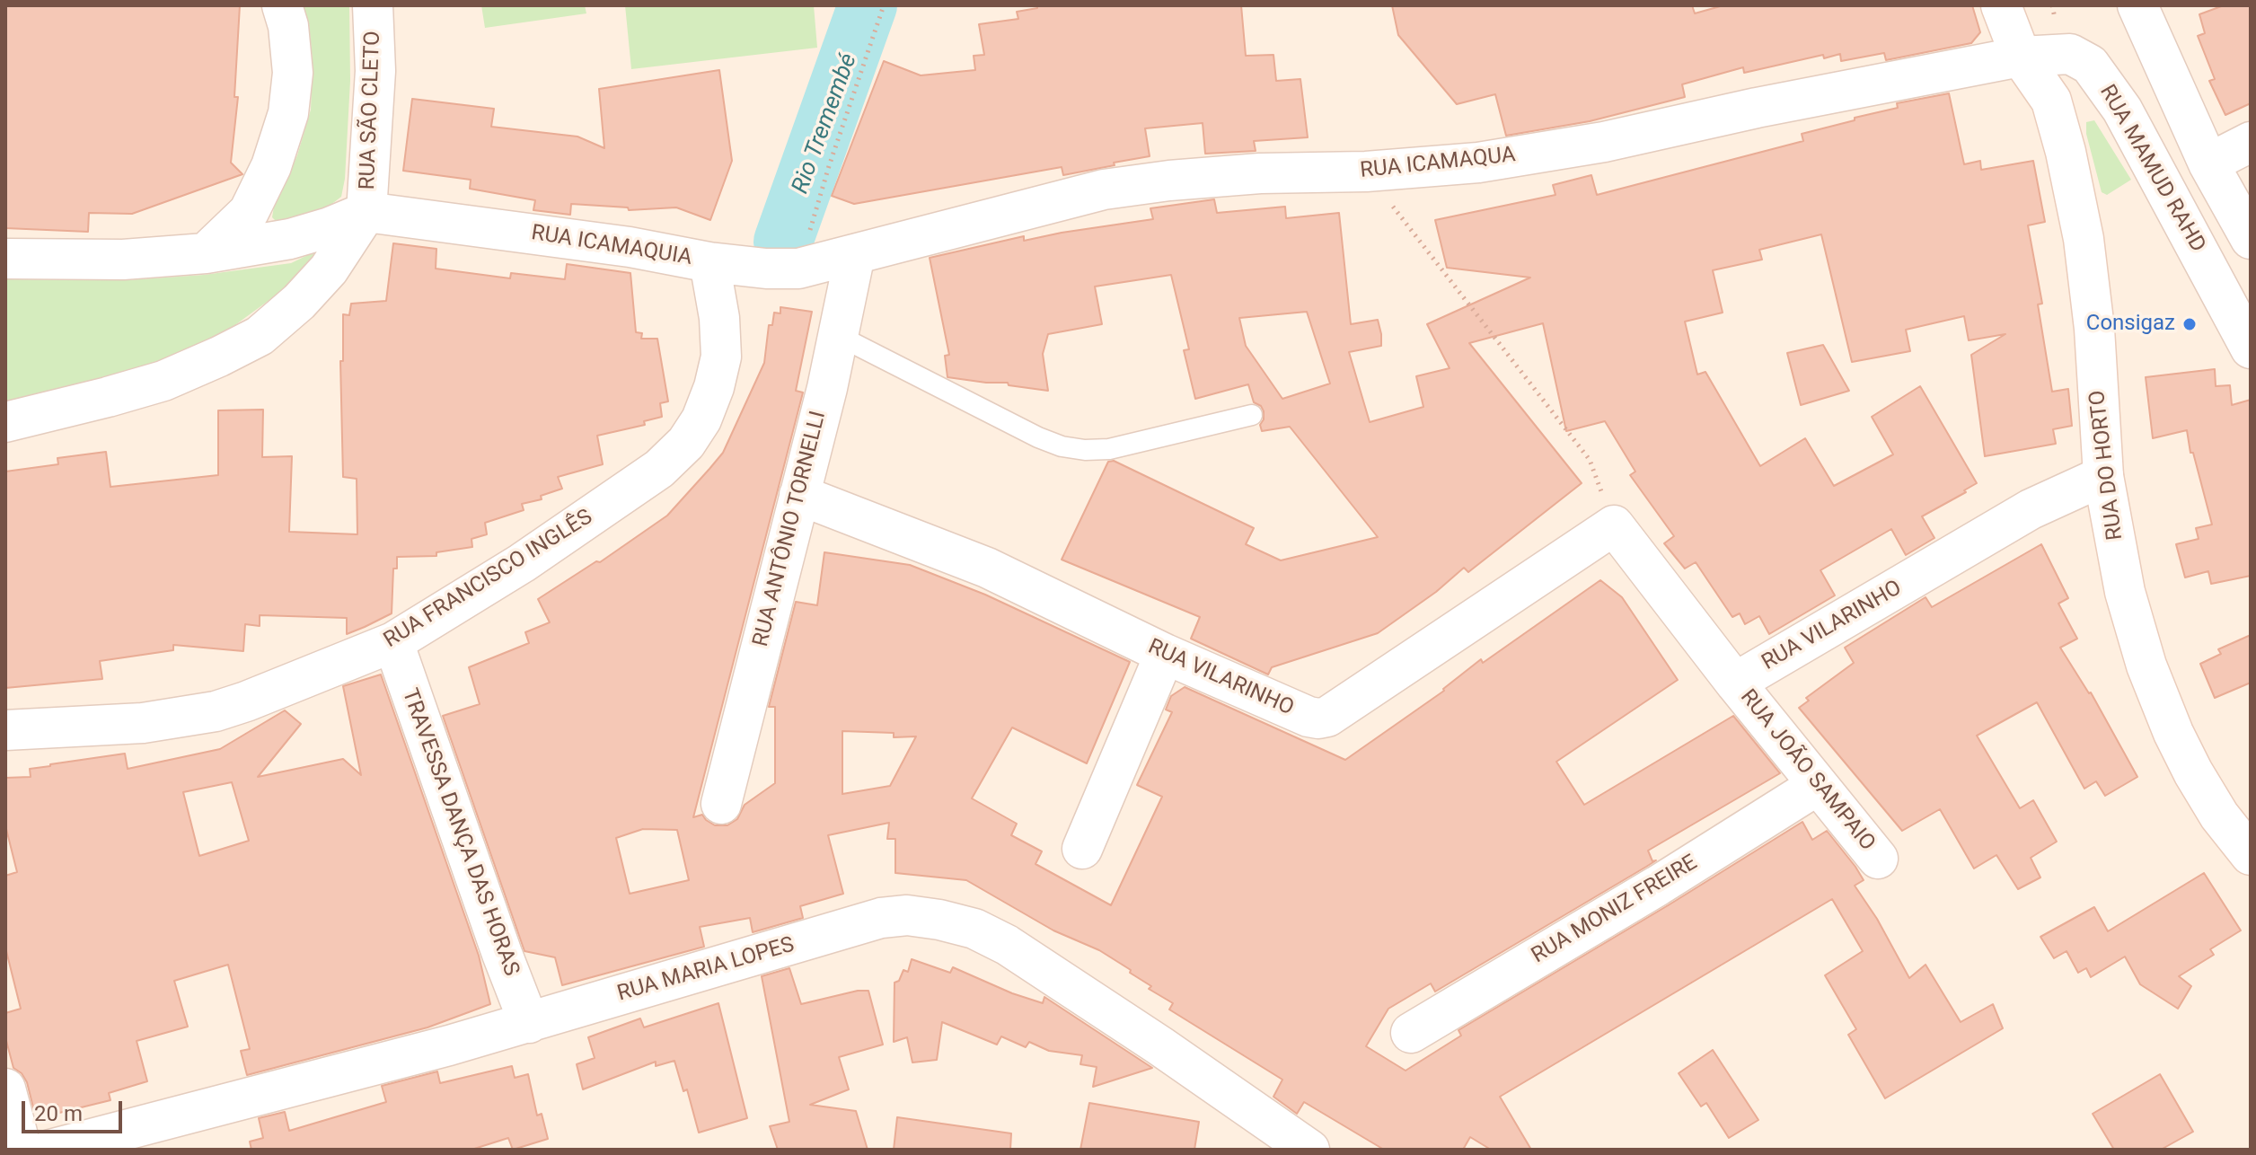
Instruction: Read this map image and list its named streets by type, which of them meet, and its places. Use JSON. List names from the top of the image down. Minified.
{"streets":{"street":["RUA SÃO CLETO","RUA ICAMAQUA","RUA MAMUD RAHD","RUA ICAMAQUIA","RUA DO HORTO","RUA ANTÔNIO TORNELLI","RUA FRANCISCO INGLÊS","RUA VILARINHO","RUA JOÃO SAMPAIO","TRAVESSA DANÇA DAS HORAS","RUA MONIZ FREIRE","RUA MARIA LOPES"]},"crossings":[["RUA SÃO CLETO","RUA ICAMAQUIA"],["RUA ICAMAQUA","RUA MAMUD RAHD"],["RUA ICAMAQUA","RUA ICAMAQUIA"],["RUA ICAMAQUA","RUA DO HORTO"],["RUA ICAMAQUA","RUA ANTÔNIO TORNELLI"],["RUA MAMUD RAHD","RUA DO HORTO"],["RUA ICAMAQUIA","RUA ANTÔNIO TORNELLI"],["RUA ICAMAQUIA","RUA FRANCISCO INGLÊS"],["RUA DO HORTO","RUA VILARINHO"],["RUA ANTÔNIO TORNELLI","RUA VILARINHO"],["RUA FRANCISCO INGLÊS","TRAVESSA DANÇA DAS HORAS"],["RUA VILARINHO","RUA JOÃO SAMPAIO"],["RUA JOÃO SAMPAIO","RUA MONIZ FREIRE"],["TRAVESSA DANÇA DAS HORAS","RUA MARIA LOPES"]],"water":["Rio Tremembé"],"places":["Consigaz"],"scale_bar":"20 m"}
